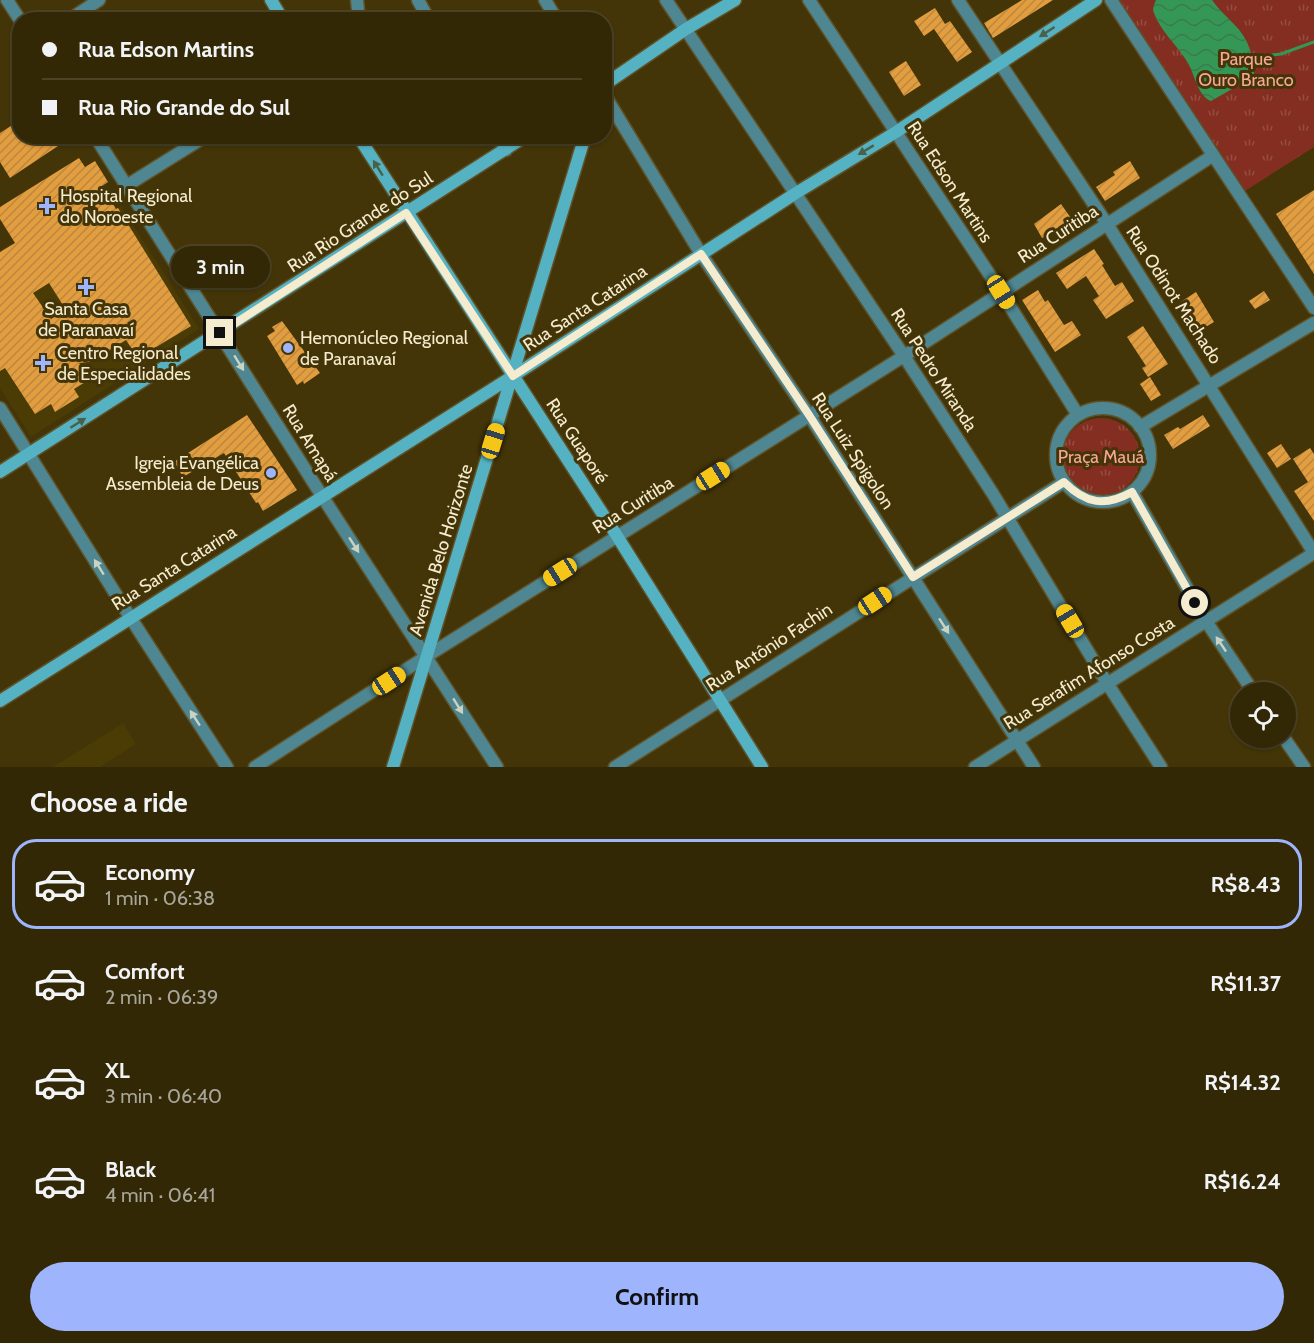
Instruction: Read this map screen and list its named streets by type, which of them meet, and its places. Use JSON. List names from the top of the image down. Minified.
{"streets":{"street":["Rua Edson Martins","Rua Rio Grande do Sul","Rua Curitiba","Rua Odinot Machado","Rua Santa Catarina","Rua Pedro Miranda","Rua Guaporé","Rua Amapá","Rua Luiz Spigolon","Avenida Belo Horizonte","Rua Antônio Fachin","Rua Serafim Afonso Costa"]},"crossings":[["Rua Edson Martins","Rua Curitiba"],["Rua Edson Martins","Rua Santa Catarina"],["Rua Edson Martins","Rua Antônio Fachin"],["Rua Rio Grande do Sul","Rua Guaporé"],["Rua Rio Grande do Sul","Rua Amapá"],["Rua Curitiba","Rua Odinot Machado"],["Rua Curitiba","Rua Pedro Miranda"],["Rua Curitiba","Rua Guaporé"],["Rua Curitiba","Rua Amapá"],["Rua Curitiba","Rua Luiz Spigolon"],["Rua Curitiba","Avenida Belo Horizonte"],["Rua Odinot Machado","Rua Santa Catarina"],["Rua Odinot Machado","Rua Serafim Afonso Costa"],["Rua Santa Catarina","Rua Pedro Miranda"],["Rua Santa Catarina","Rua Guaporé"],["Rua Santa Catarina","Rua Amapá"],["Rua Santa Catarina","Rua Luiz Spigolon"],["Rua Santa Catarina","Avenida Belo Horizonte"],["Rua Pedro Miranda","Rua Antônio Fachin"],["Rua Pedro Miranda","Rua Serafim Afonso Costa"],["Rua Guaporé","Avenida Belo Horizonte"],["Rua Guaporé","Rua Antônio Fachin"],["Rua Amapá","Avenida Belo Horizonte"],["Rua Luiz Spigolon","Rua Antônio Fachin"],["Rua Luiz Spigolon","Rua Serafim Afonso Costa"]],"one_way":["Rua Rio Grande do Sul","Rua Amapá"],"parks":["Parque Ouro Branco","Praça Mauá"],"places":{"health":["Hospital Regional do Noroeste","Santa Casa de Paranavaí","Centro Regional de Especialidades"],"other":["Hemonúcleo Regional de Paranavaí","Igreja Evangélica Assembleia de Deus"]},"page":{"banner":["Rua Edson Martins","Rua Rio Grande do Sul"],"bubble":"3 min","heading":"Choose a ride","list":[{"name":"Economy","note":"1 min · 06:38","value":"R$8.43"},{"name":"Comfort","note":"2 min · 06:39","value":"R$11.37"},{"name":"XL","note":"3 min · 06:40","value":"R$14.32"},{"name":"Black","note":"4 min · 06:41","value":"R$16.24"}],"buttons":"Confirm"}}
